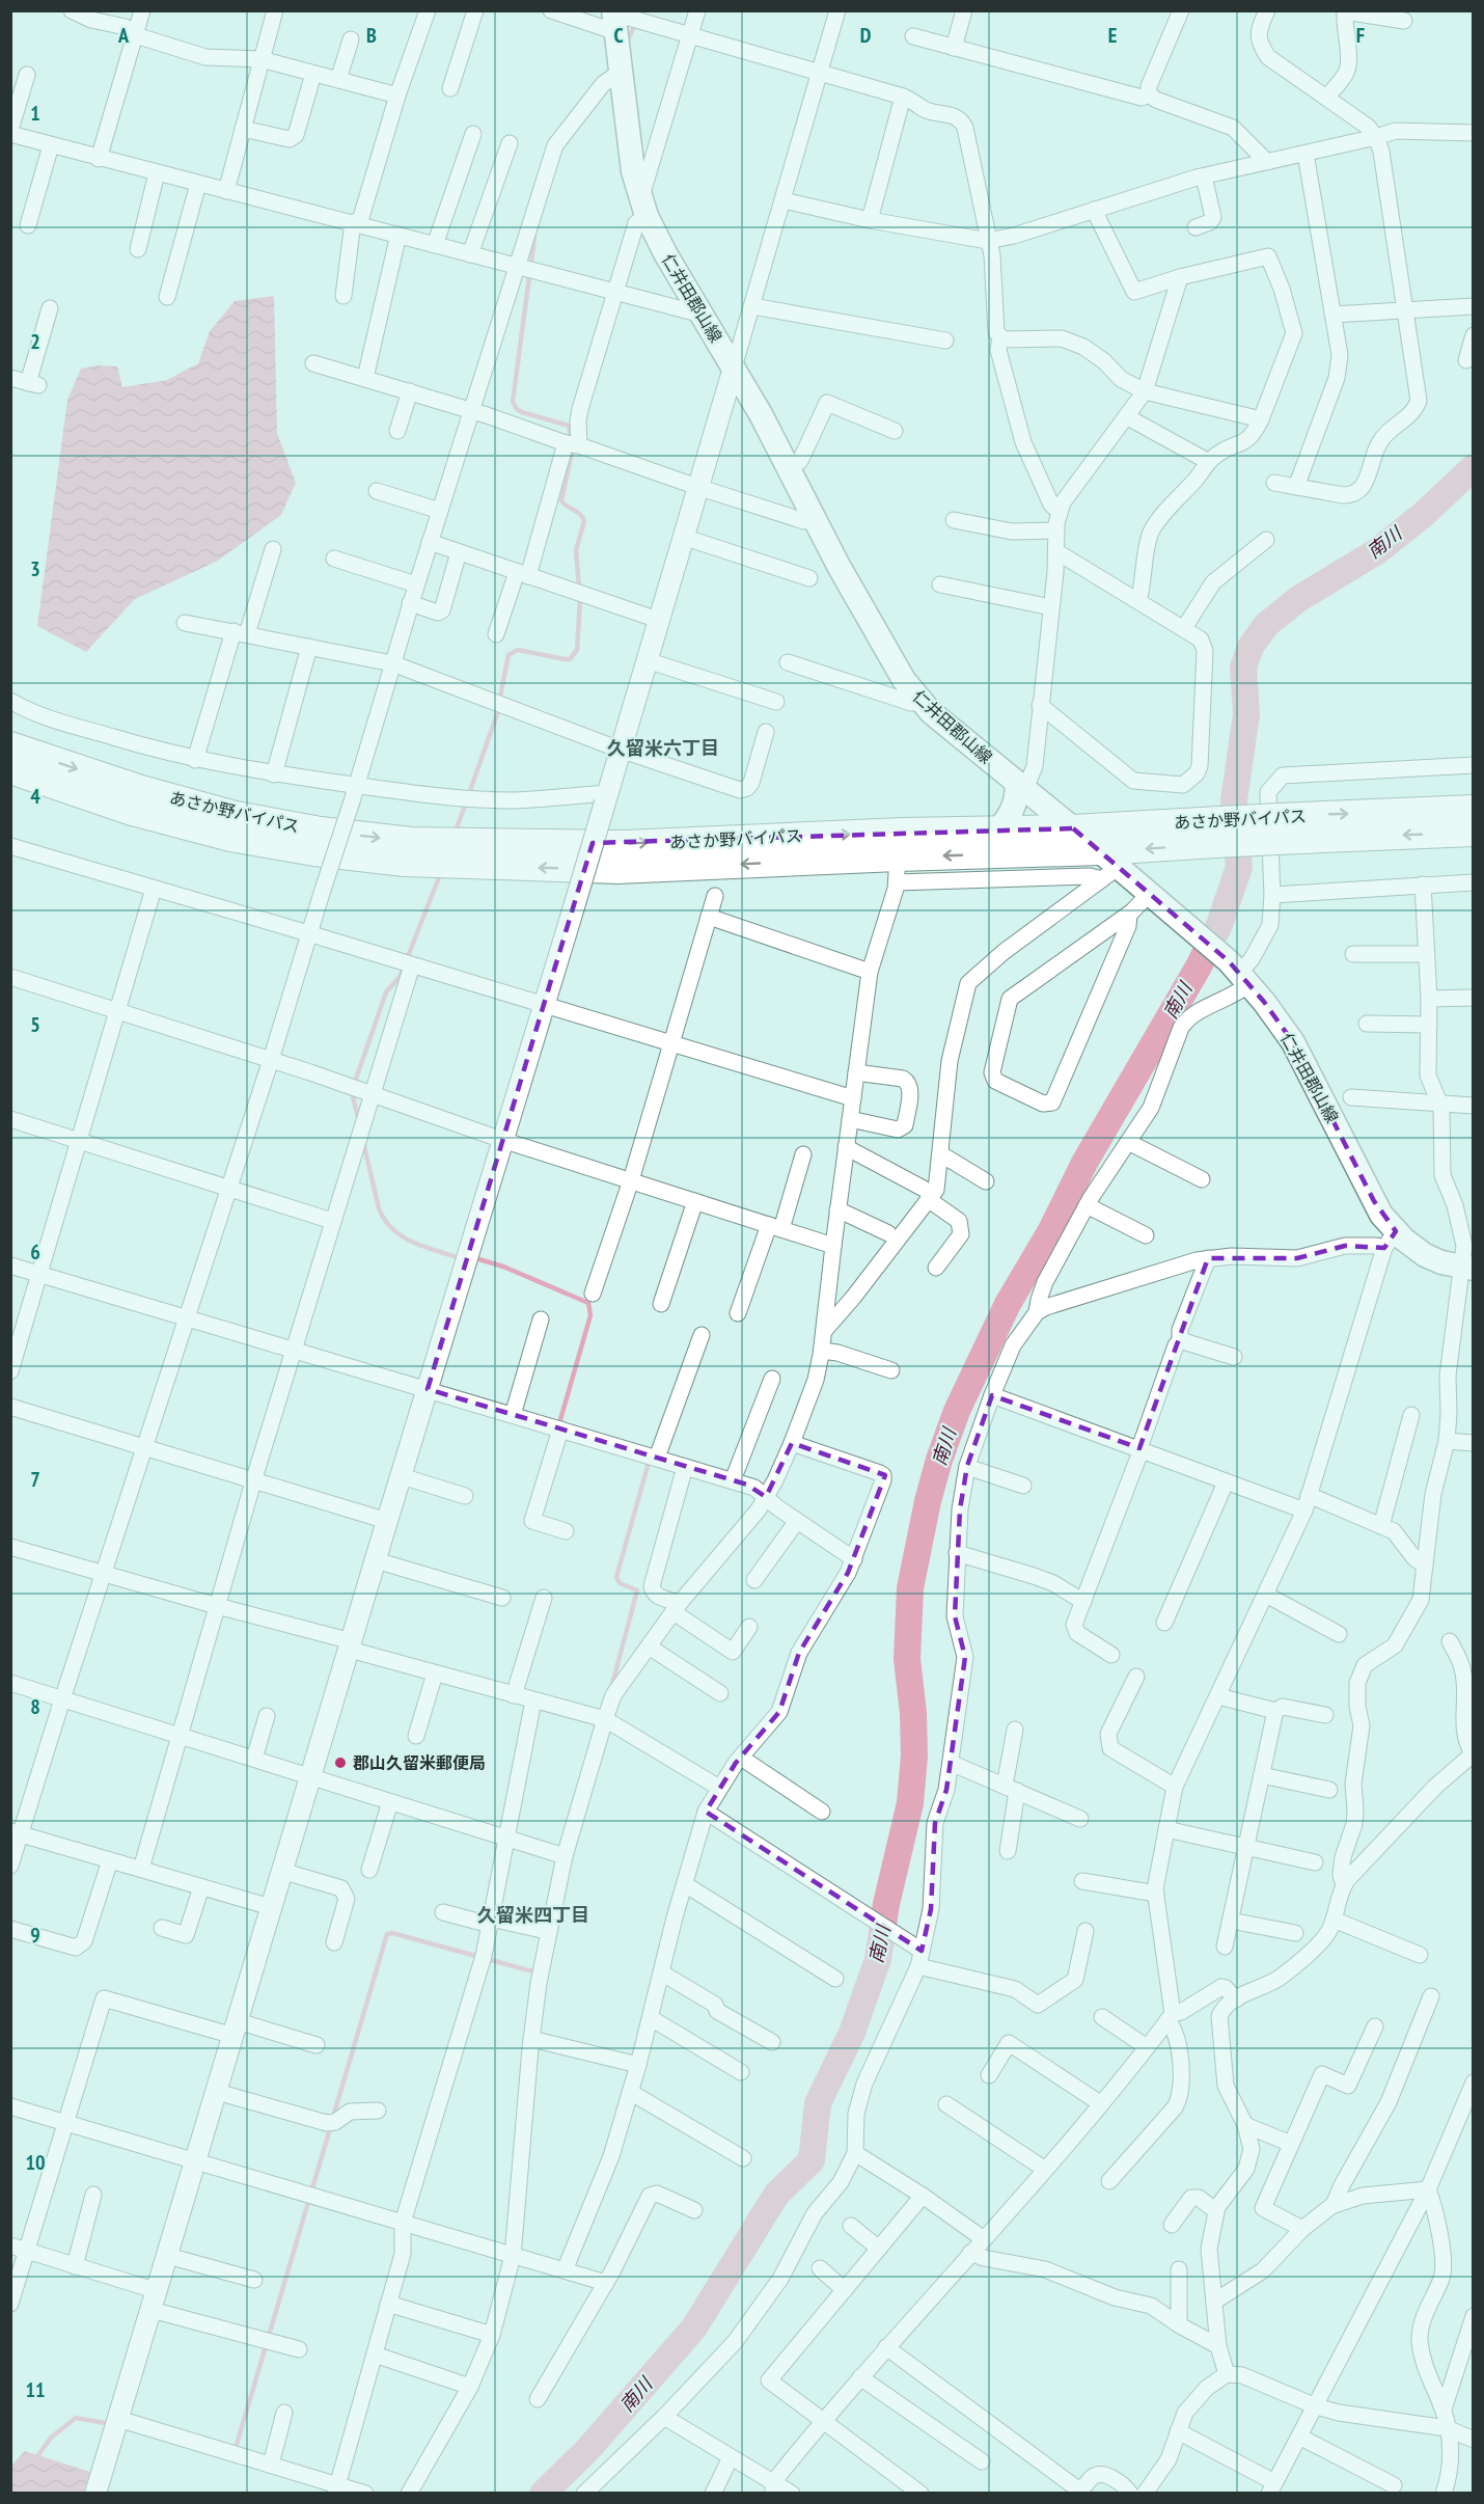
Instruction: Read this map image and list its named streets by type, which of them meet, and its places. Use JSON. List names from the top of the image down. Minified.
{"streets":{"highway":["あさか野バイパス"],"main road":["仁井田郡山線"]},"crossings":[["仁井田郡山線","あさか野バイパス"]],"districts":["久留米六丁目","久留米四丁目"],"water":["南川"],"places":["郡山久留米郵便局"],"grid":{"columns":["A","B","C","D","E","F"],"rows":["1","2","3","4","5","6","7","8","9","10","11"]}}
